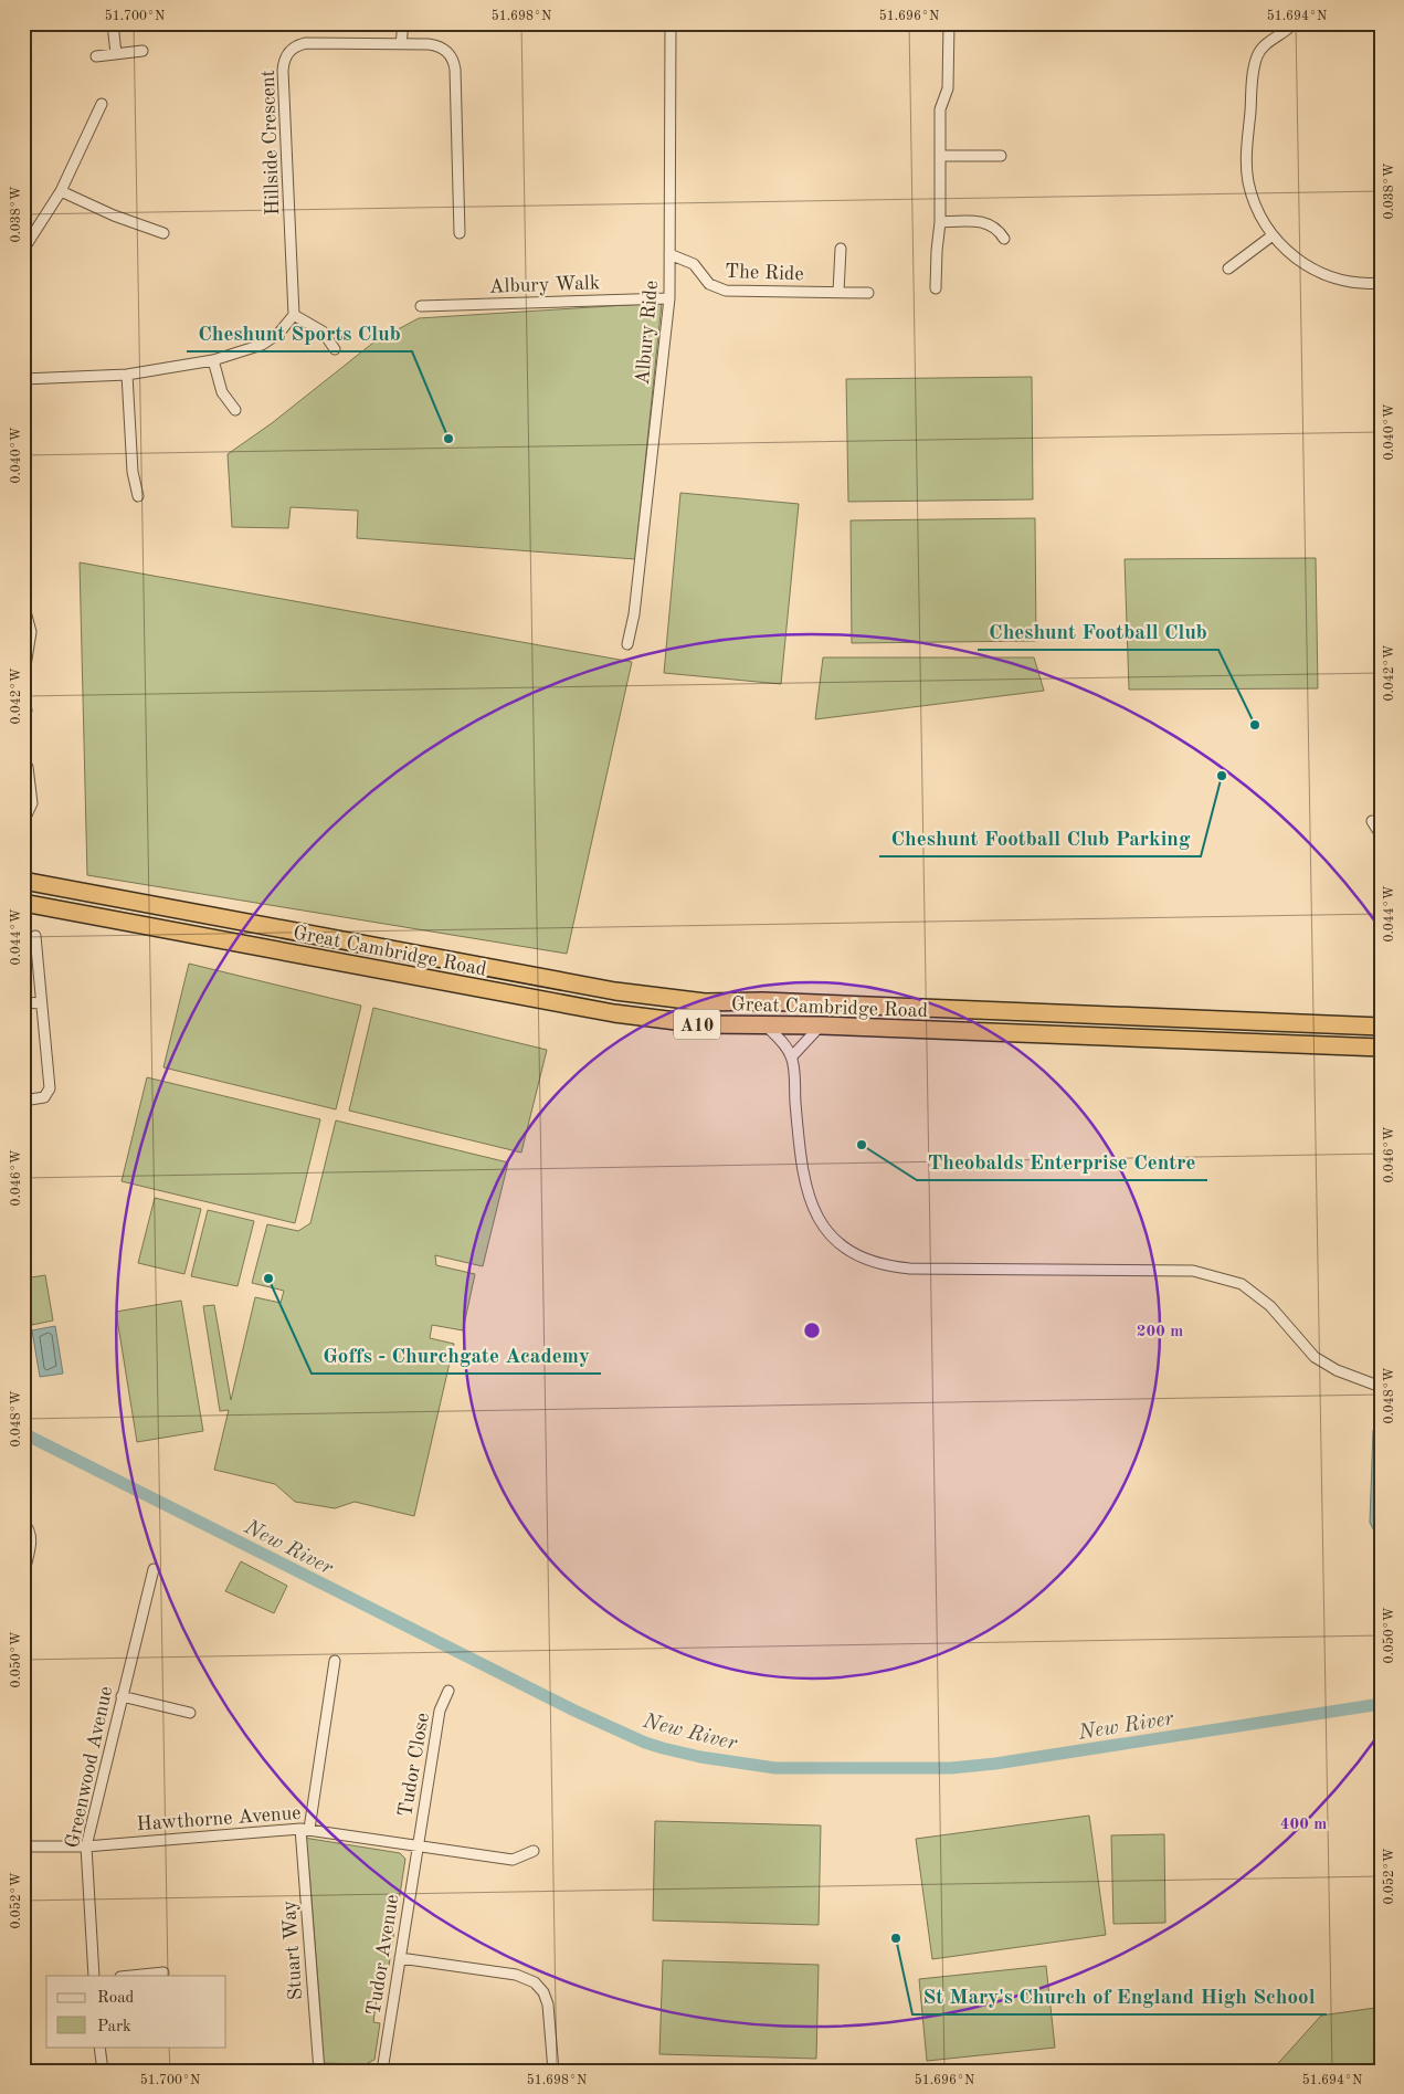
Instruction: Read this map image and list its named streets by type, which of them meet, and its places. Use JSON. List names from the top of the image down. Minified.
{"streets":{"highway":["Great Cambridge Road","A10"],"street":["Hillside Crescent","The Ride","Albury Walk","Albury Ride","Tudor Close","Greenwood Avenue","Hawthorne Avenue","Stuart Way","Tudor Avenue"]},"crossings":[["The Ride","Albury Ride"],["Albury Walk","Albury Ride"],["Tudor Close","Hawthorne Avenue"],["Tudor Close","Tudor Avenue"],["Greenwood Avenue","Hawthorne Avenue"],["Hawthorne Avenue","Stuart Way"],["Hawthorne Avenue","Tudor Avenue"]],"water":["New River"],"places":["Cheshunt Sports Club","Cheshunt Football Club","Cheshunt Football Club Parking","Theobalds Enterprise Centre","Goffs - Churchgate Academy","St Mary's Church of England High School"],"legend":["Road","Park"],"coordinates":["51.700°N","51.698°N","51.696°N","51.694°N","0.038°W","0.040°W","0.042°W","0.044°W","0.046°W","0.048°W","0.050°W","0.052°W"],"rings":["200 m","400 m"]}
